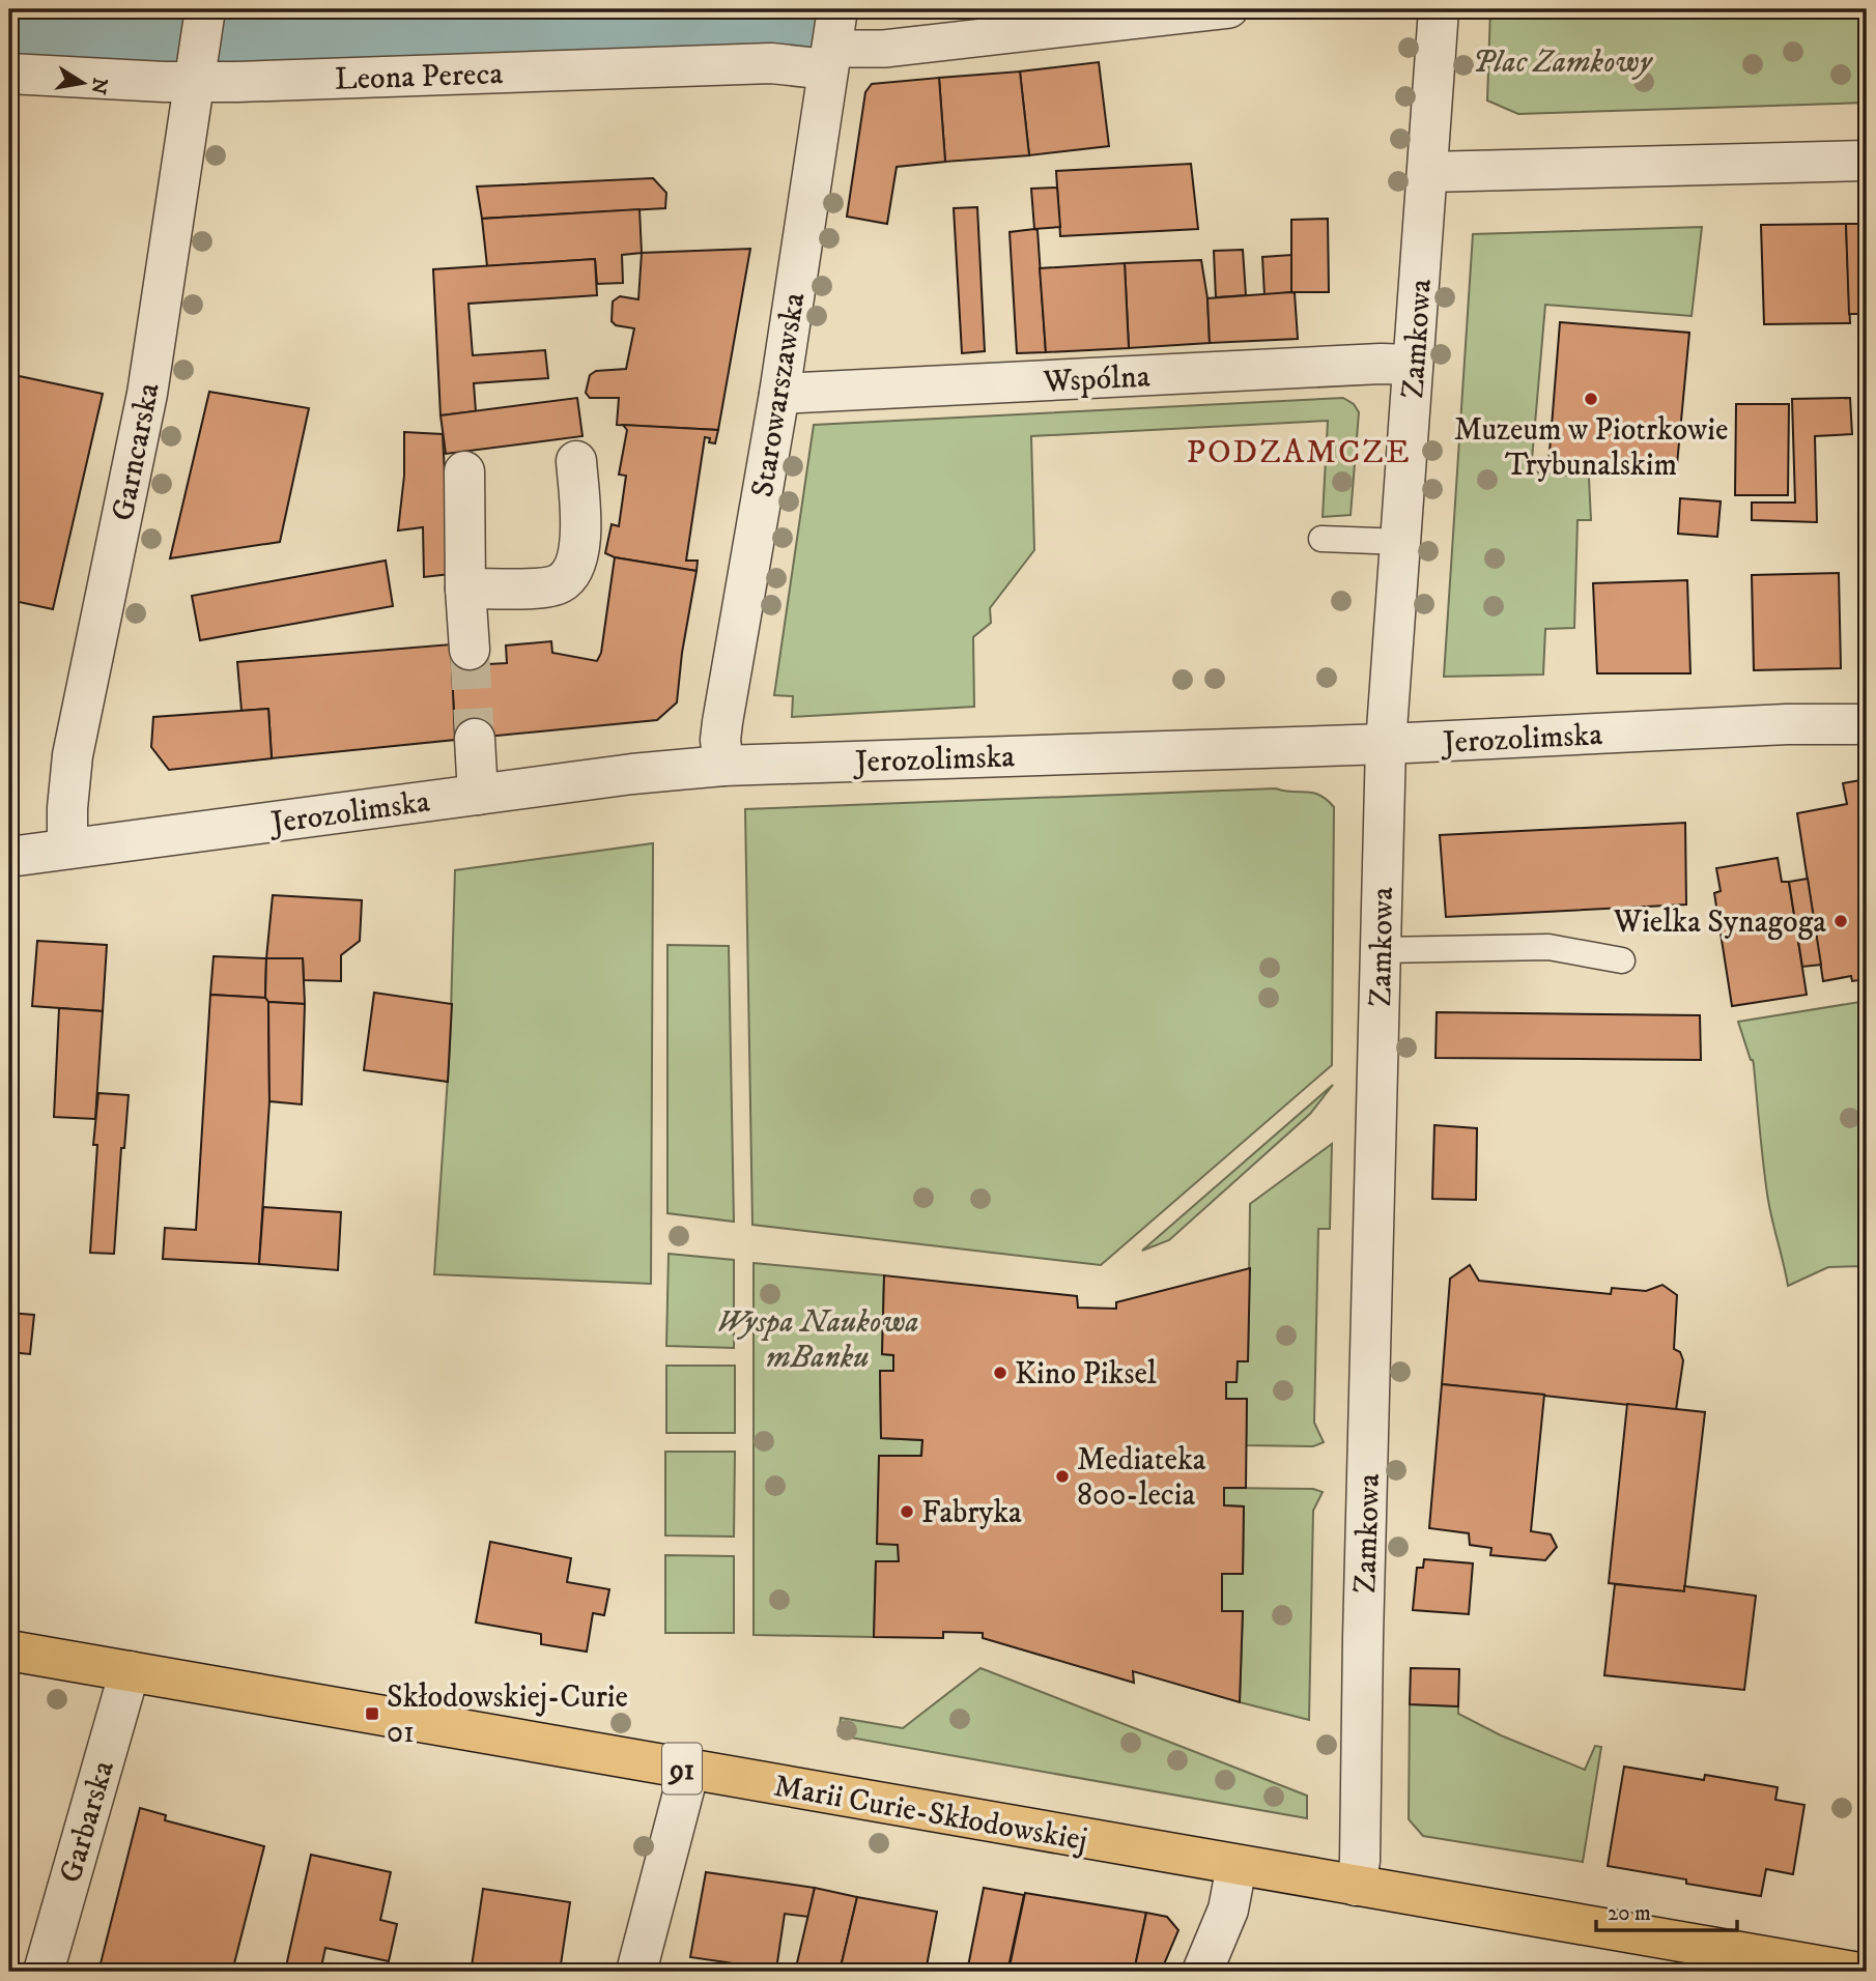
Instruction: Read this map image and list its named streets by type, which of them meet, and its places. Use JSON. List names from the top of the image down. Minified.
{"streets":{"main road":["91","Marii Curie-Skłodowskiej"],"street":["Leona Pereca","Zamkowa","Wspólna","Starowarszawska","Garncarska","Jerozolimska","Garbarska"]},"crossings":[["Leona Pereca","Starowarszawska"],["Leona Pereca","Garncarska"],["Zamkowa","Wspólna"],["Zamkowa","Jerozolimska"],["Zamkowa","Marii Curie-Skłodowskiej"],["Wspólna","Starowarszawska"],["Starowarszawska","Jerozolimska"],["Garncarska","Jerozolimska"],["Marii Curie-Skłodowskiej","Garbarska"]],"districts":["PODZAMCZE"],"parks":["Plac Zamkowy","Wyspa Naukowa mBanku"],"places":{"other":["Muzeum w Piotrkowie Trybunalskim","Wielka Synagoga","Kino Piksel","Mediateka 800-lecia","Fabryka"],"transit":["Skłodowskiej-Curie 01"]},"scale_bar":"20 m","north":"right"}
